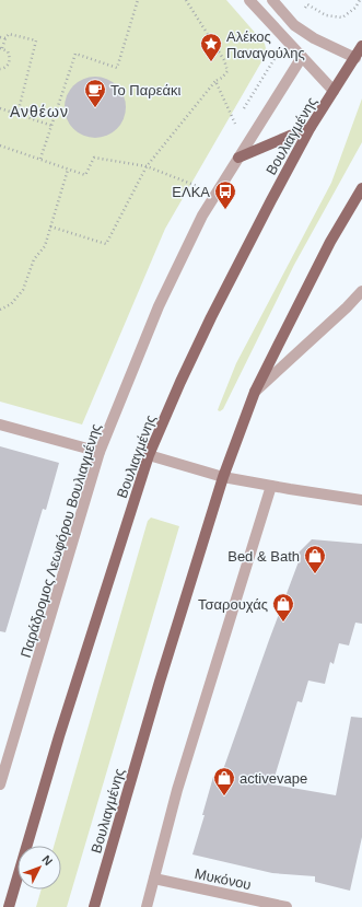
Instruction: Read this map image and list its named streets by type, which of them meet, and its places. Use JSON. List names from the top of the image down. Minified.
{"streets":{"main road":["Βουλιαγμένης"],"street":["Παράδρομος Λεωφόρου Βουλιαγμένης","Μυκόνου"]},"districts":["Ανθέων"],"places":{"place":["Αλέκος Παναγούλης"],"cafe":["Το Παρεάκι"],"bus stop":["ΕΛΚΑ"],"shop":["Bed & Bath","Τσαρουχάς","activevape"]},"north":"top right"}
